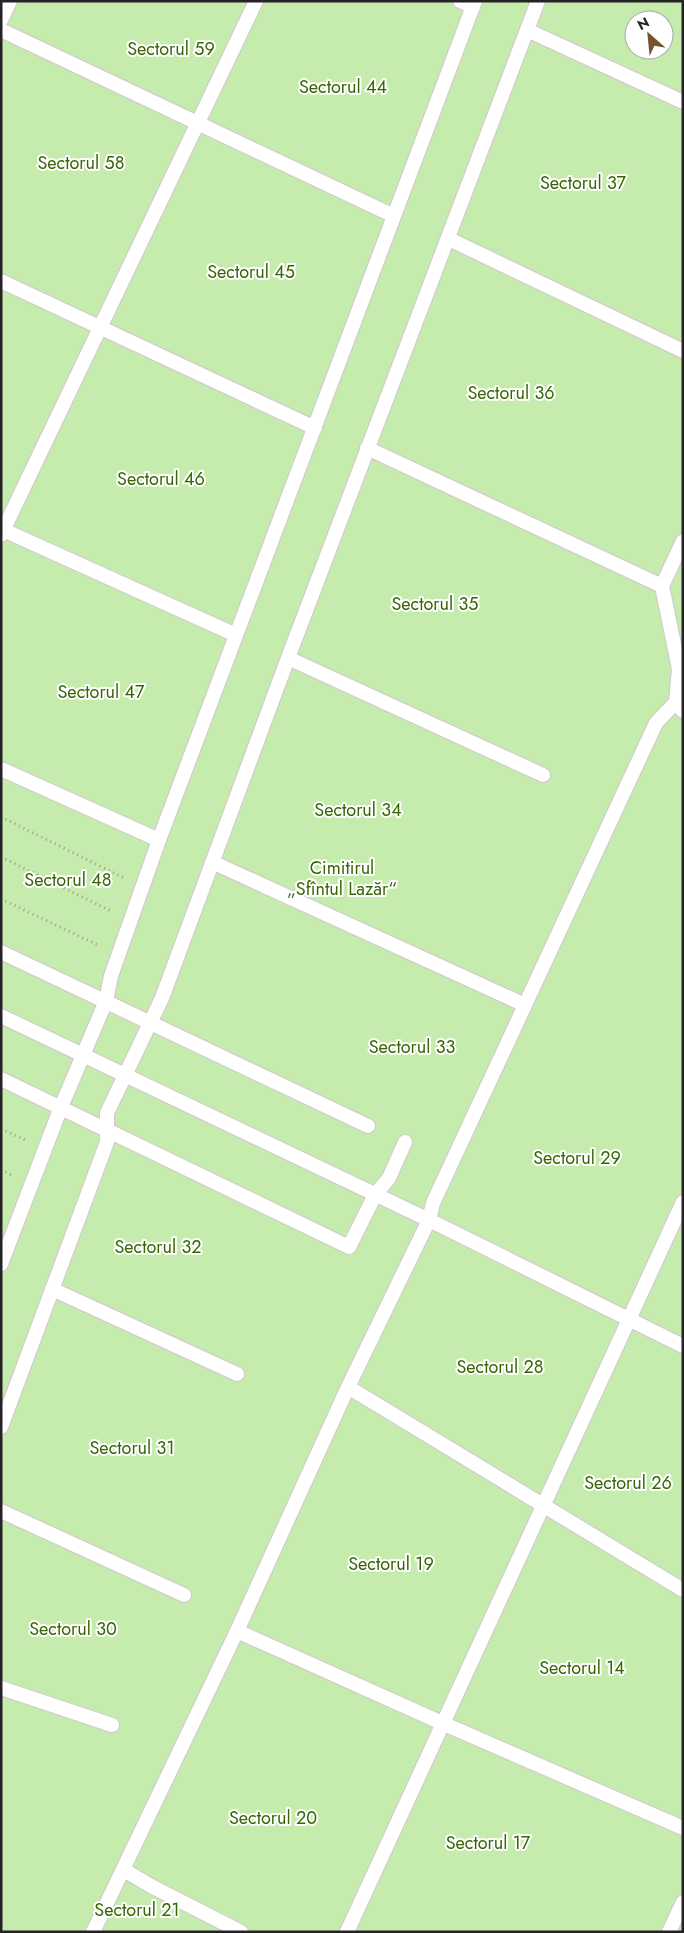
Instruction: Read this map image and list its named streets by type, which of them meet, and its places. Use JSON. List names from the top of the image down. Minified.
{"parks":["Sectorul 59","Sectorul 44","Sectorul 58","Sectorul 37","Sectorul 45","Sectorul 36","Sectorul 46","Sectorul 35","Sectorul 47","Sectorul 34","Cimitirul „Sfîntul Lazăr“","Sectorul 48","Sectorul 33","Sectorul 29","Sectorul 32","Sectorul 28","Sectorul 31","Sectorul 26","Sectorul 19","Sectorul 30","Sectorul 14","Sectorul 20","Sectorul 17","Sectorul 21"],"north":"top left"}
